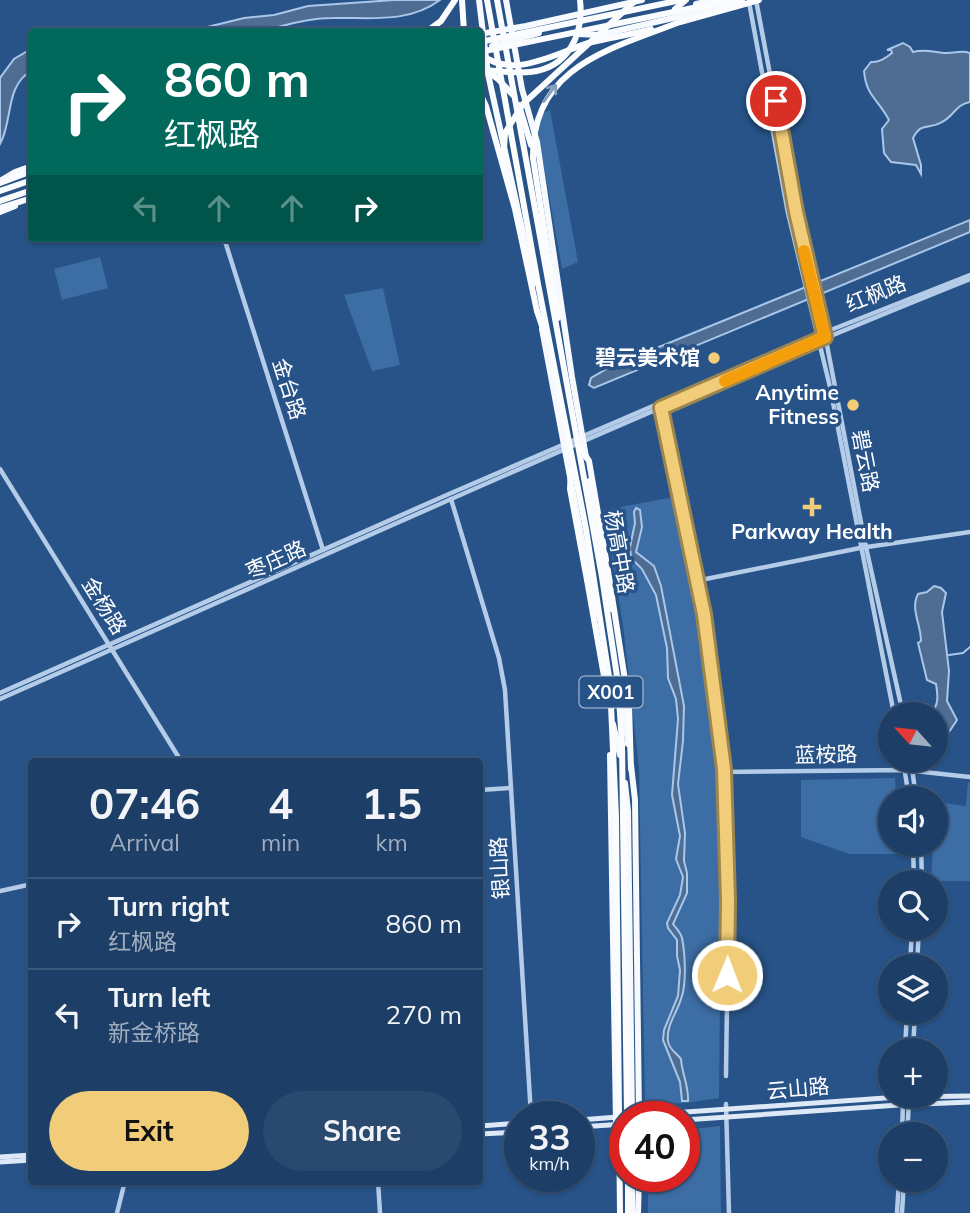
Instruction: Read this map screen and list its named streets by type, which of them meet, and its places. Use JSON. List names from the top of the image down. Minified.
{"streets":{"highway":["杨高中路","X001"],"main road":["云山路"],"street":["红枫路","金台路","碧云路","枣庄路","金杨路","蓝桉路","银山路"]},"crossings":[["红枫路","碧云路"],["红枫路","杨高中路"],["红枫路","枣庄路"],["金台路","枣庄路"],["杨高中路","枣庄路"],["杨高中路","X001"],["枣庄路","金杨路"],["枣庄路","银山路"]],"places":{"other":["碧云美术馆","Anytime Fitness"],"health":["Parkway Health"]},"north":"top left","page":{"turn":["860 m","红枫路"],"map_buttons":["+","−"],"eta":["07:46","Arrival","4","min","1.5","km"],"list":[{"name":"Turn right","note":"红枫路","value":"860 m"},{"name":"Turn left","note":"新金桥路","value":"270 m"}],"buttons":["Exit","Share"],"speed":"33 km/h","limit":"40"}}
